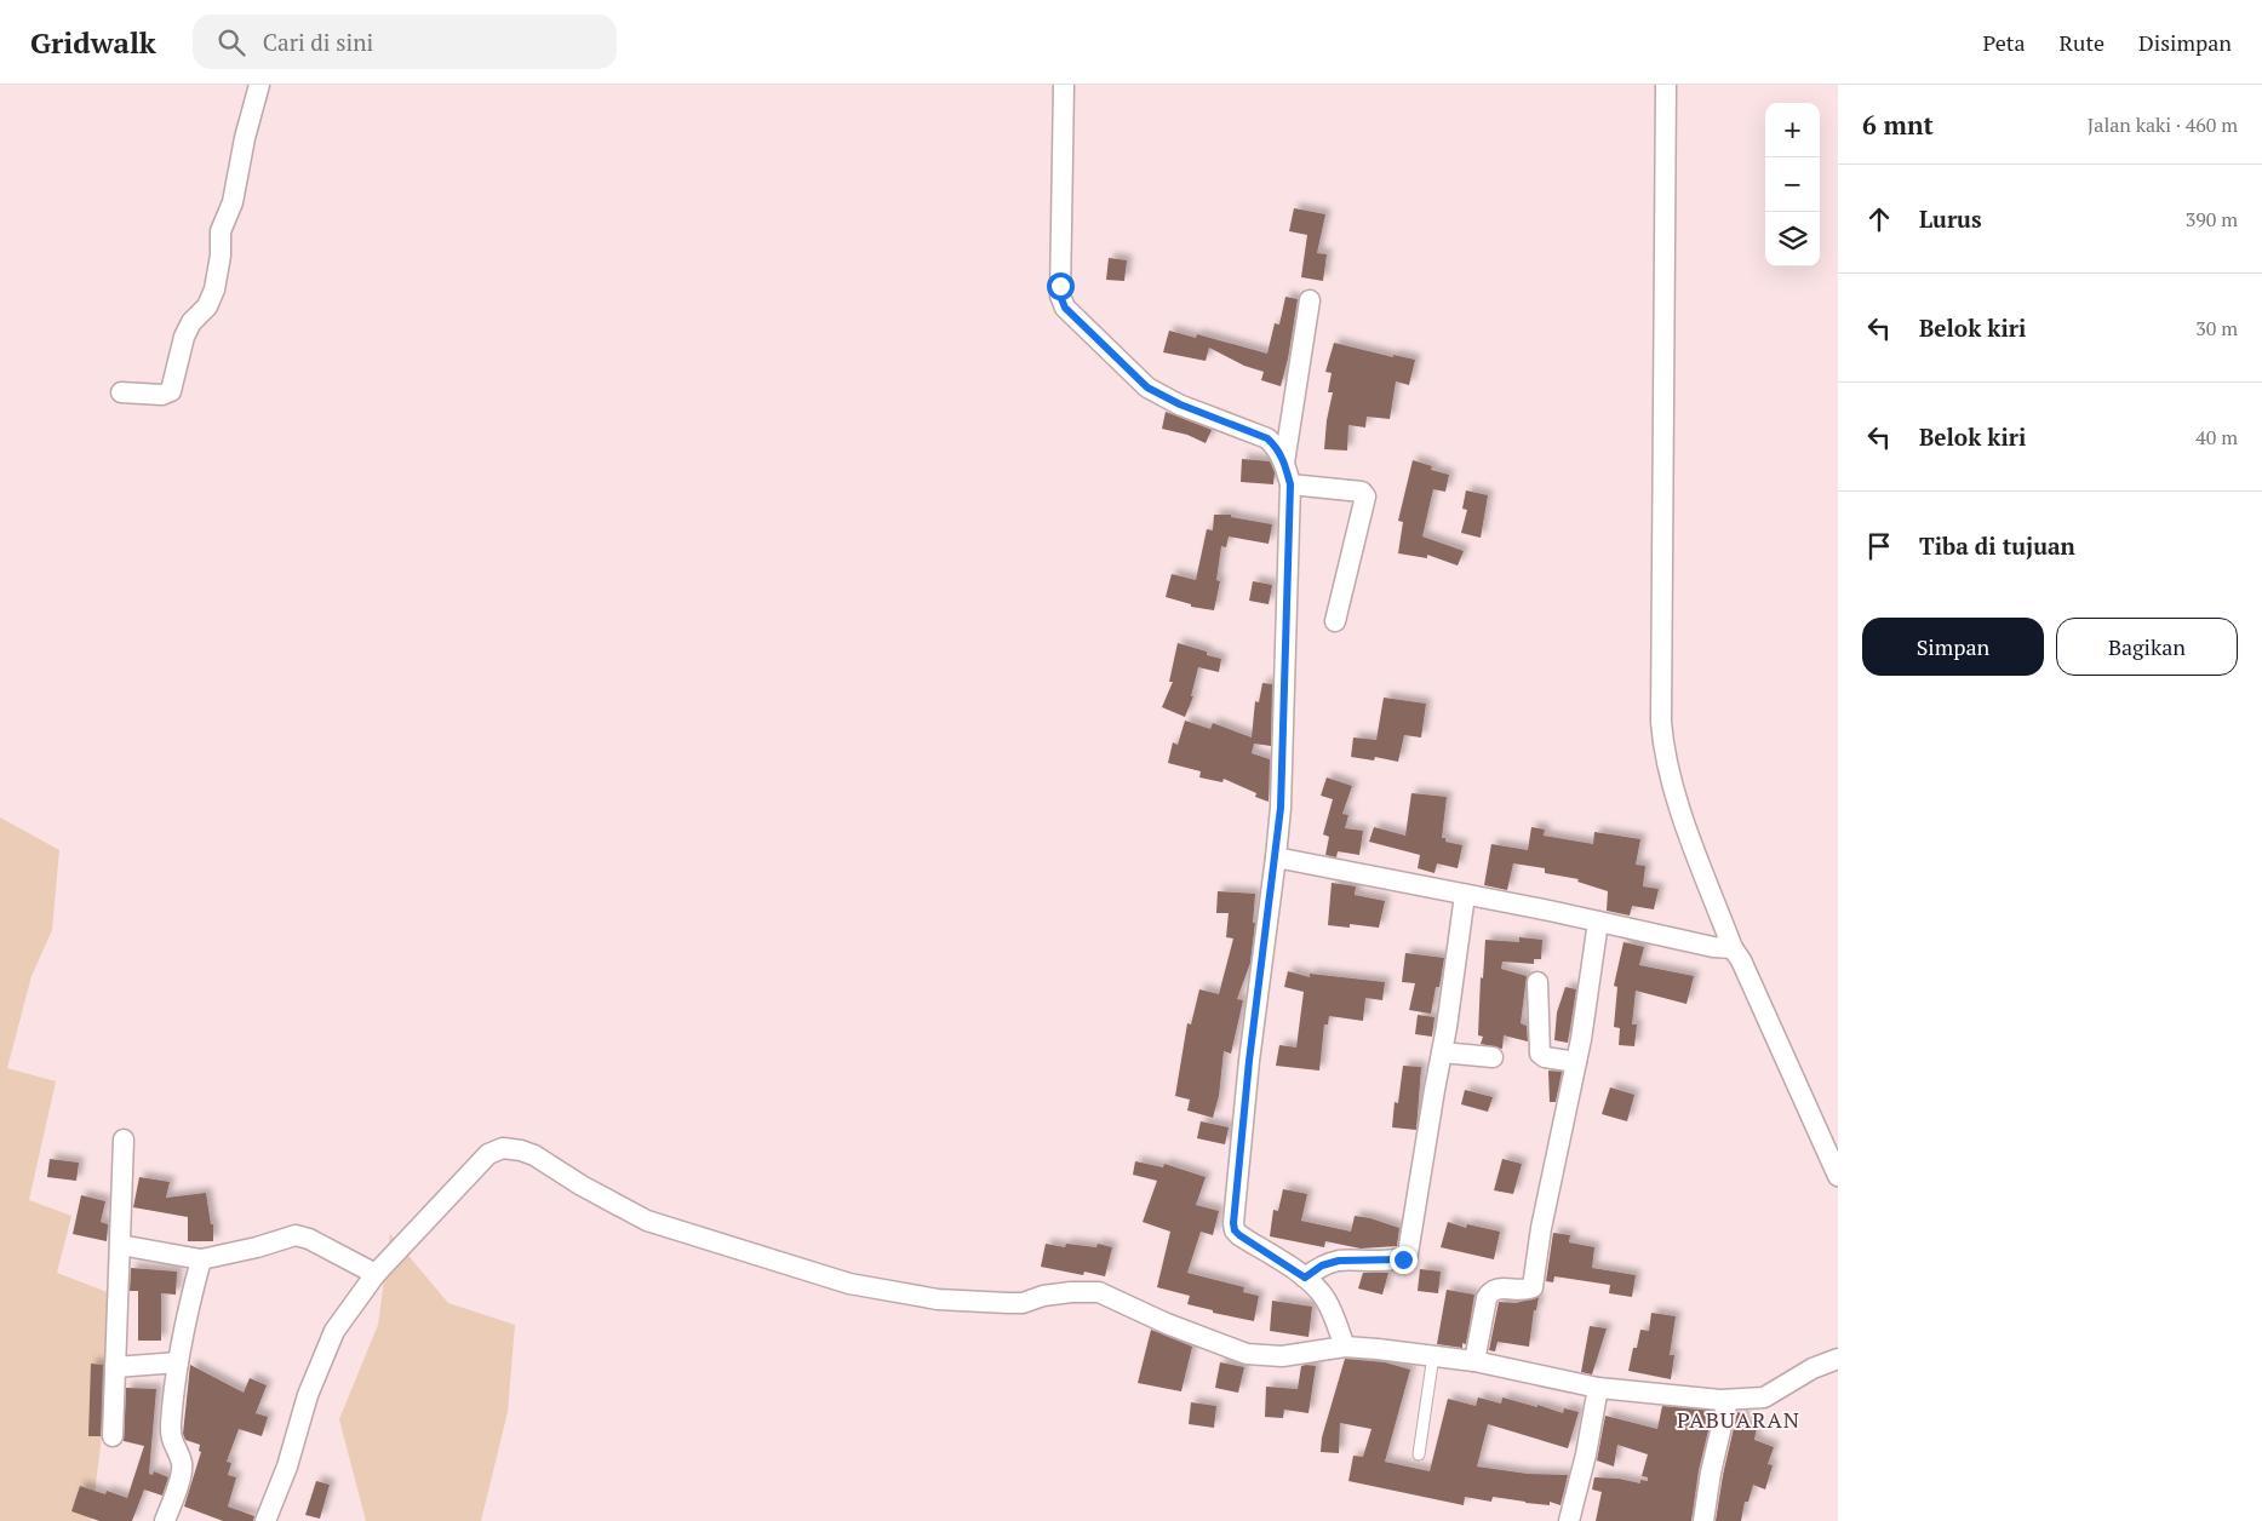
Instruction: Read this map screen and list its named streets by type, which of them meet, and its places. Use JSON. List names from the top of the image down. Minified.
{"districts":["PABUARAN"],"page":{"header":"Gridwalk","search":"Cari di sini","nav":["Peta","Rute","Disimpan"],"heading":["6 mnt","Jalan kaki · 460 m"],"map_buttons":["+","−"],"list":[["Lurus","390 m"],["Belok kiri","30 m"],["Belok kiri","40 m"],"Tiba di tujuan"],"buttons":["Simpan","Bagikan"]}}
